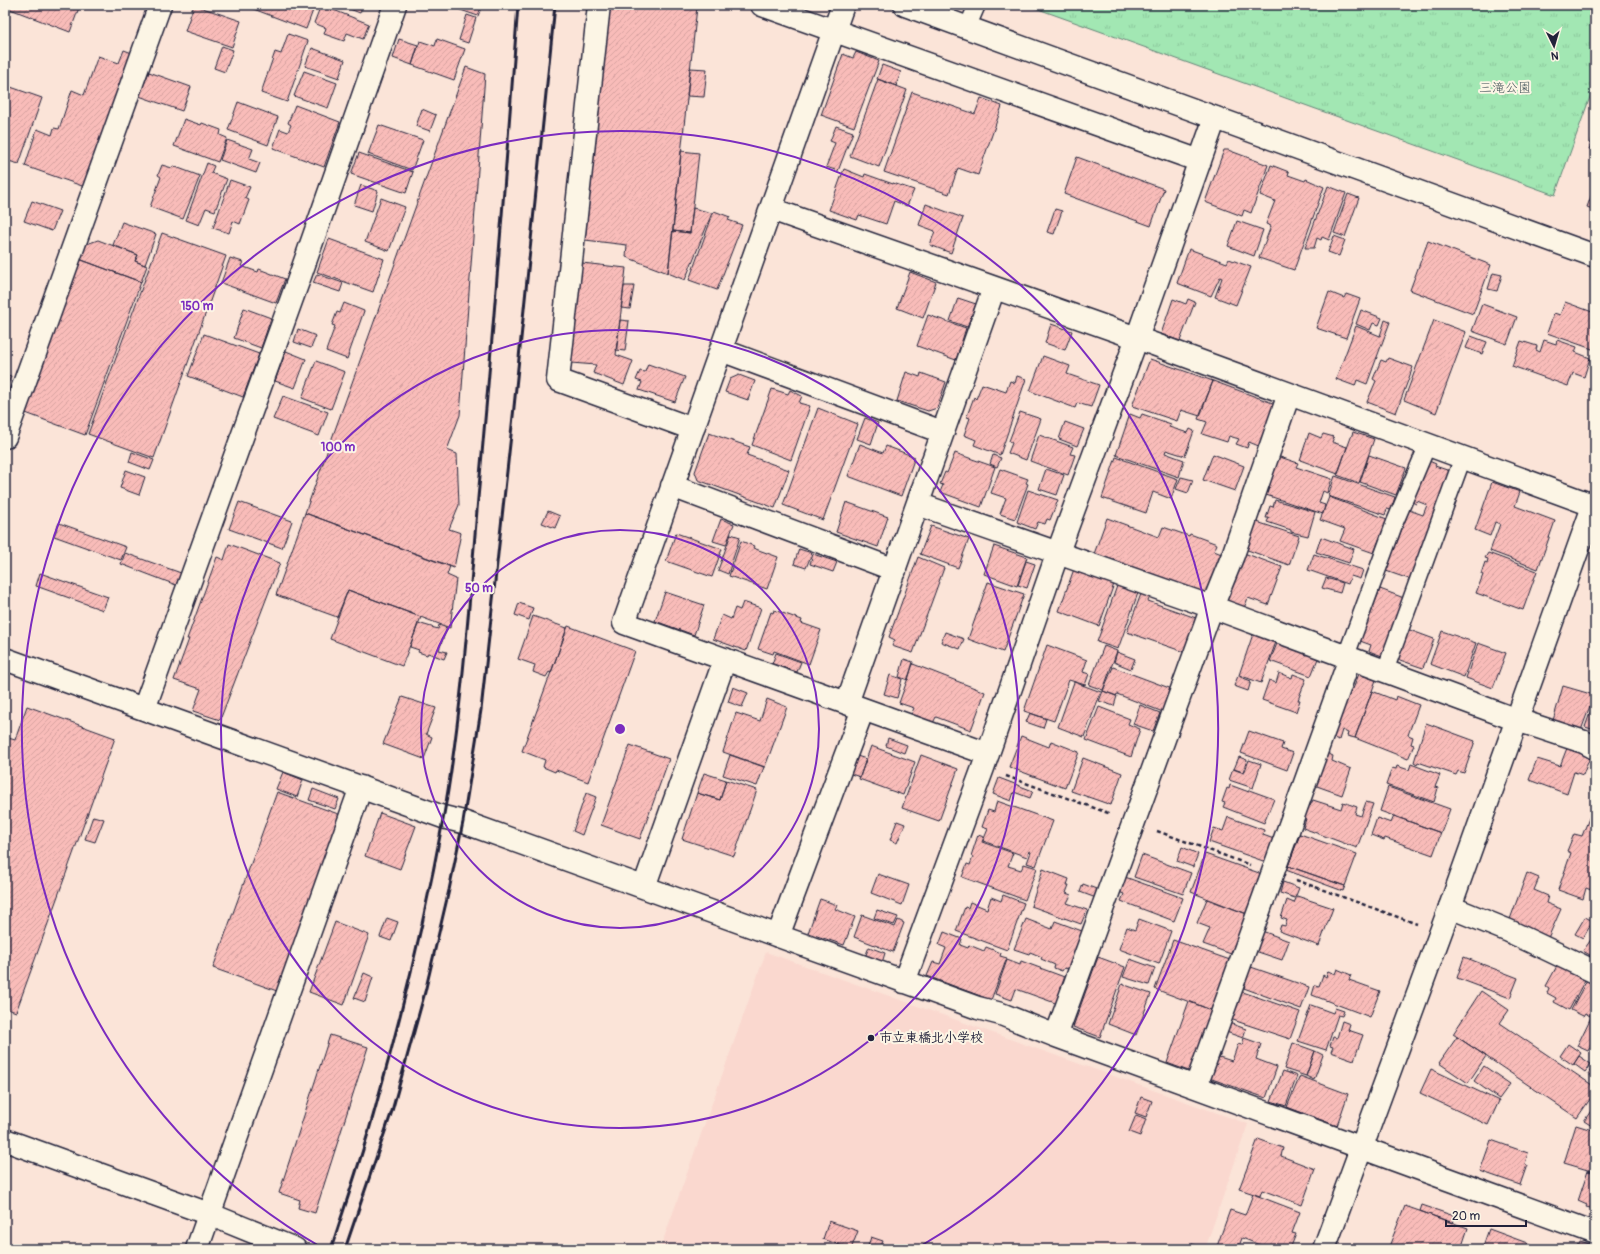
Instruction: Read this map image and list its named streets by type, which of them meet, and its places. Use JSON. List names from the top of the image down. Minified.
{"parks":["三滝公園"],"places":["市立東橋北小学校"],"scale_bar":"20 m","north":"bottom","rings":["150 m","100 m","50 m"]}
